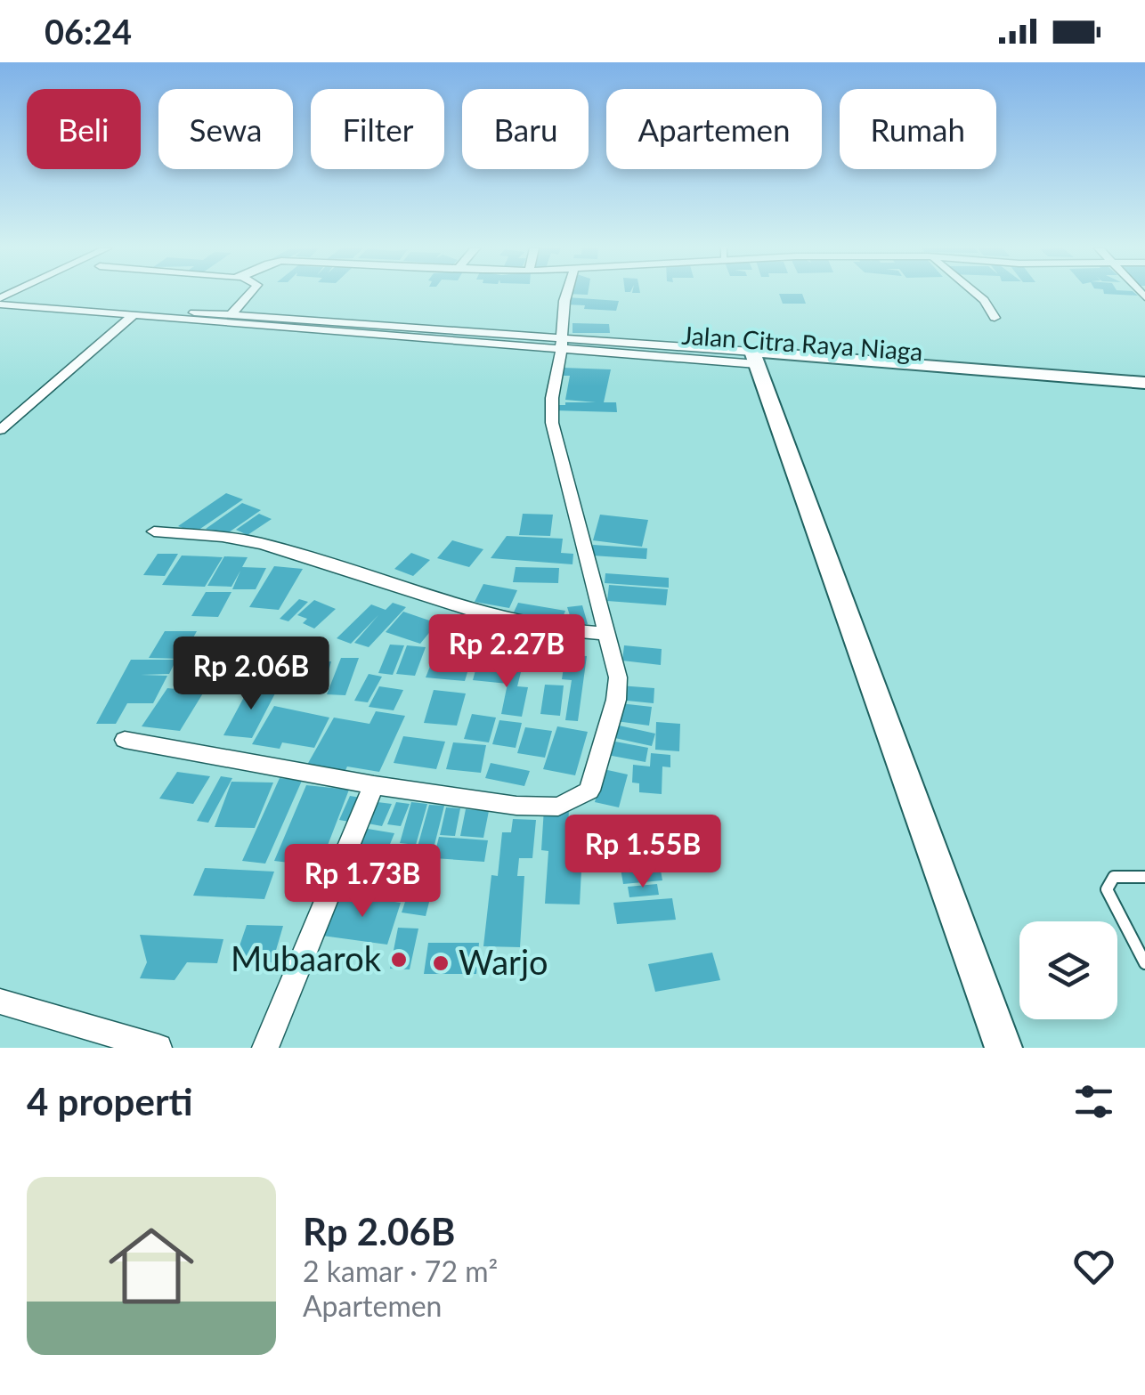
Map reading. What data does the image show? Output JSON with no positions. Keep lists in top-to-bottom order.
{
  "streets": {
    "street": ["Jalan Citra Raya Niaga"]
  },
  "places": ["Mubaarok", "Warjo"],
  "page": {
    "status": "06:24",
    "chip": [
      "Beli",
      "Sewa",
      "Filter",
      "Baru",
      "Apartemen",
      "Rumah"
    ],
    "price": [
      "Rp 2.27B",
      "Rp 2.06B",
      "Rp 1.55B",
      "Rp 1.73B"
    ],
    "heading": "4 properti",
    "list": [
      {
        "name": "Rp 2.06B",
        "note": "2 kamar · 72 m² · Apartemen"
      }
    ]
  }
}
